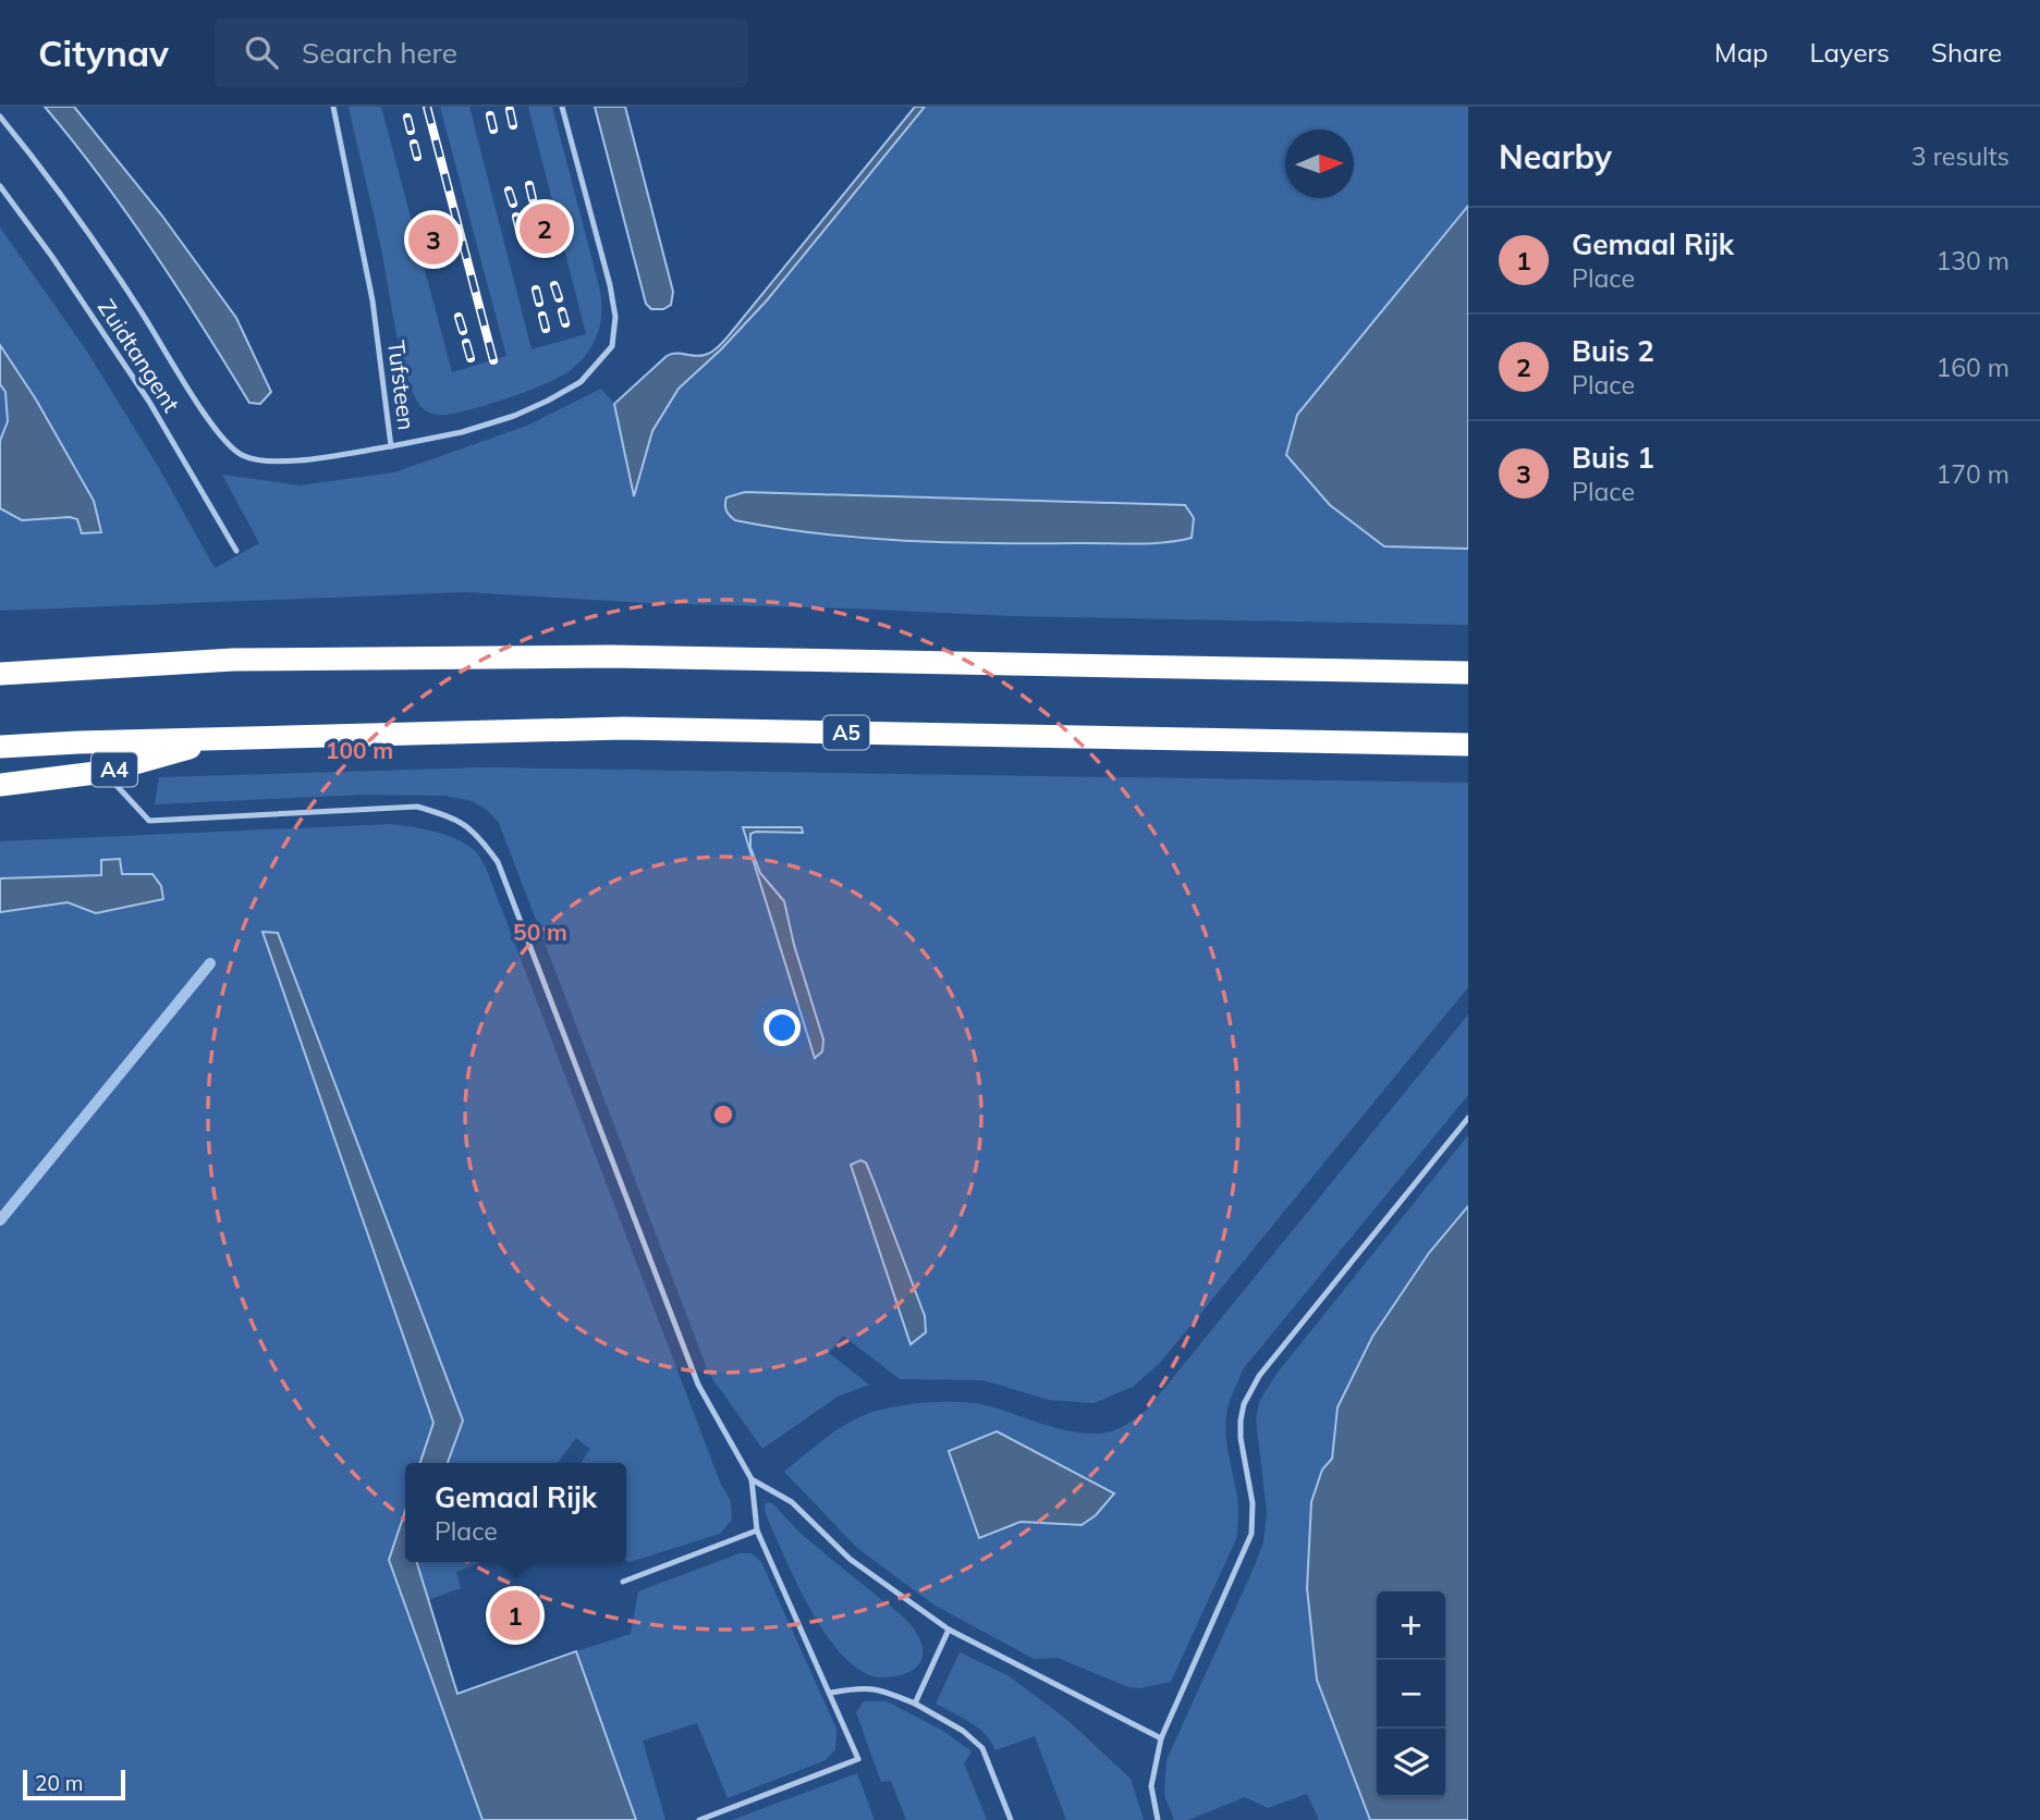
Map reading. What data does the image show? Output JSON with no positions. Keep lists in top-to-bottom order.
{
  "streets": {
    "highway": ["A5", "A4"],
    "lane": ["Zuidtangent", "Tufsteen"]
  },
  "crossings": [
    ["A5", "A4"]
  ],
  "scale_bar": "20 m",
  "north": "right",
  "page": {
    "header": "Citynav",
    "search": "Search here",
    "nav": ["Map", "Layers", "Share"],
    "heading": ["Nearby", "3 results"],
    "pins": ["2", "3", "1"],
    "list": [
      {
        "mark": "1",
        "name": "Gemaal Rijk",
        "note": "Place",
        "value": "130 m"
      },
      {
        "mark": "2",
        "name": "Buis 2",
        "note": "Place",
        "value": "160 m"
      },
      {
        "mark": "3",
        "name": "Buis 1",
        "note": "Place",
        "value": "170 m"
      }
    ],
    "popup": ["Gemaal Rijk", "Place"],
    "map_buttons": ["+", "−"],
    "scale": "20 m"
  },
  "rings": ["100 m", "50 m"]
}
